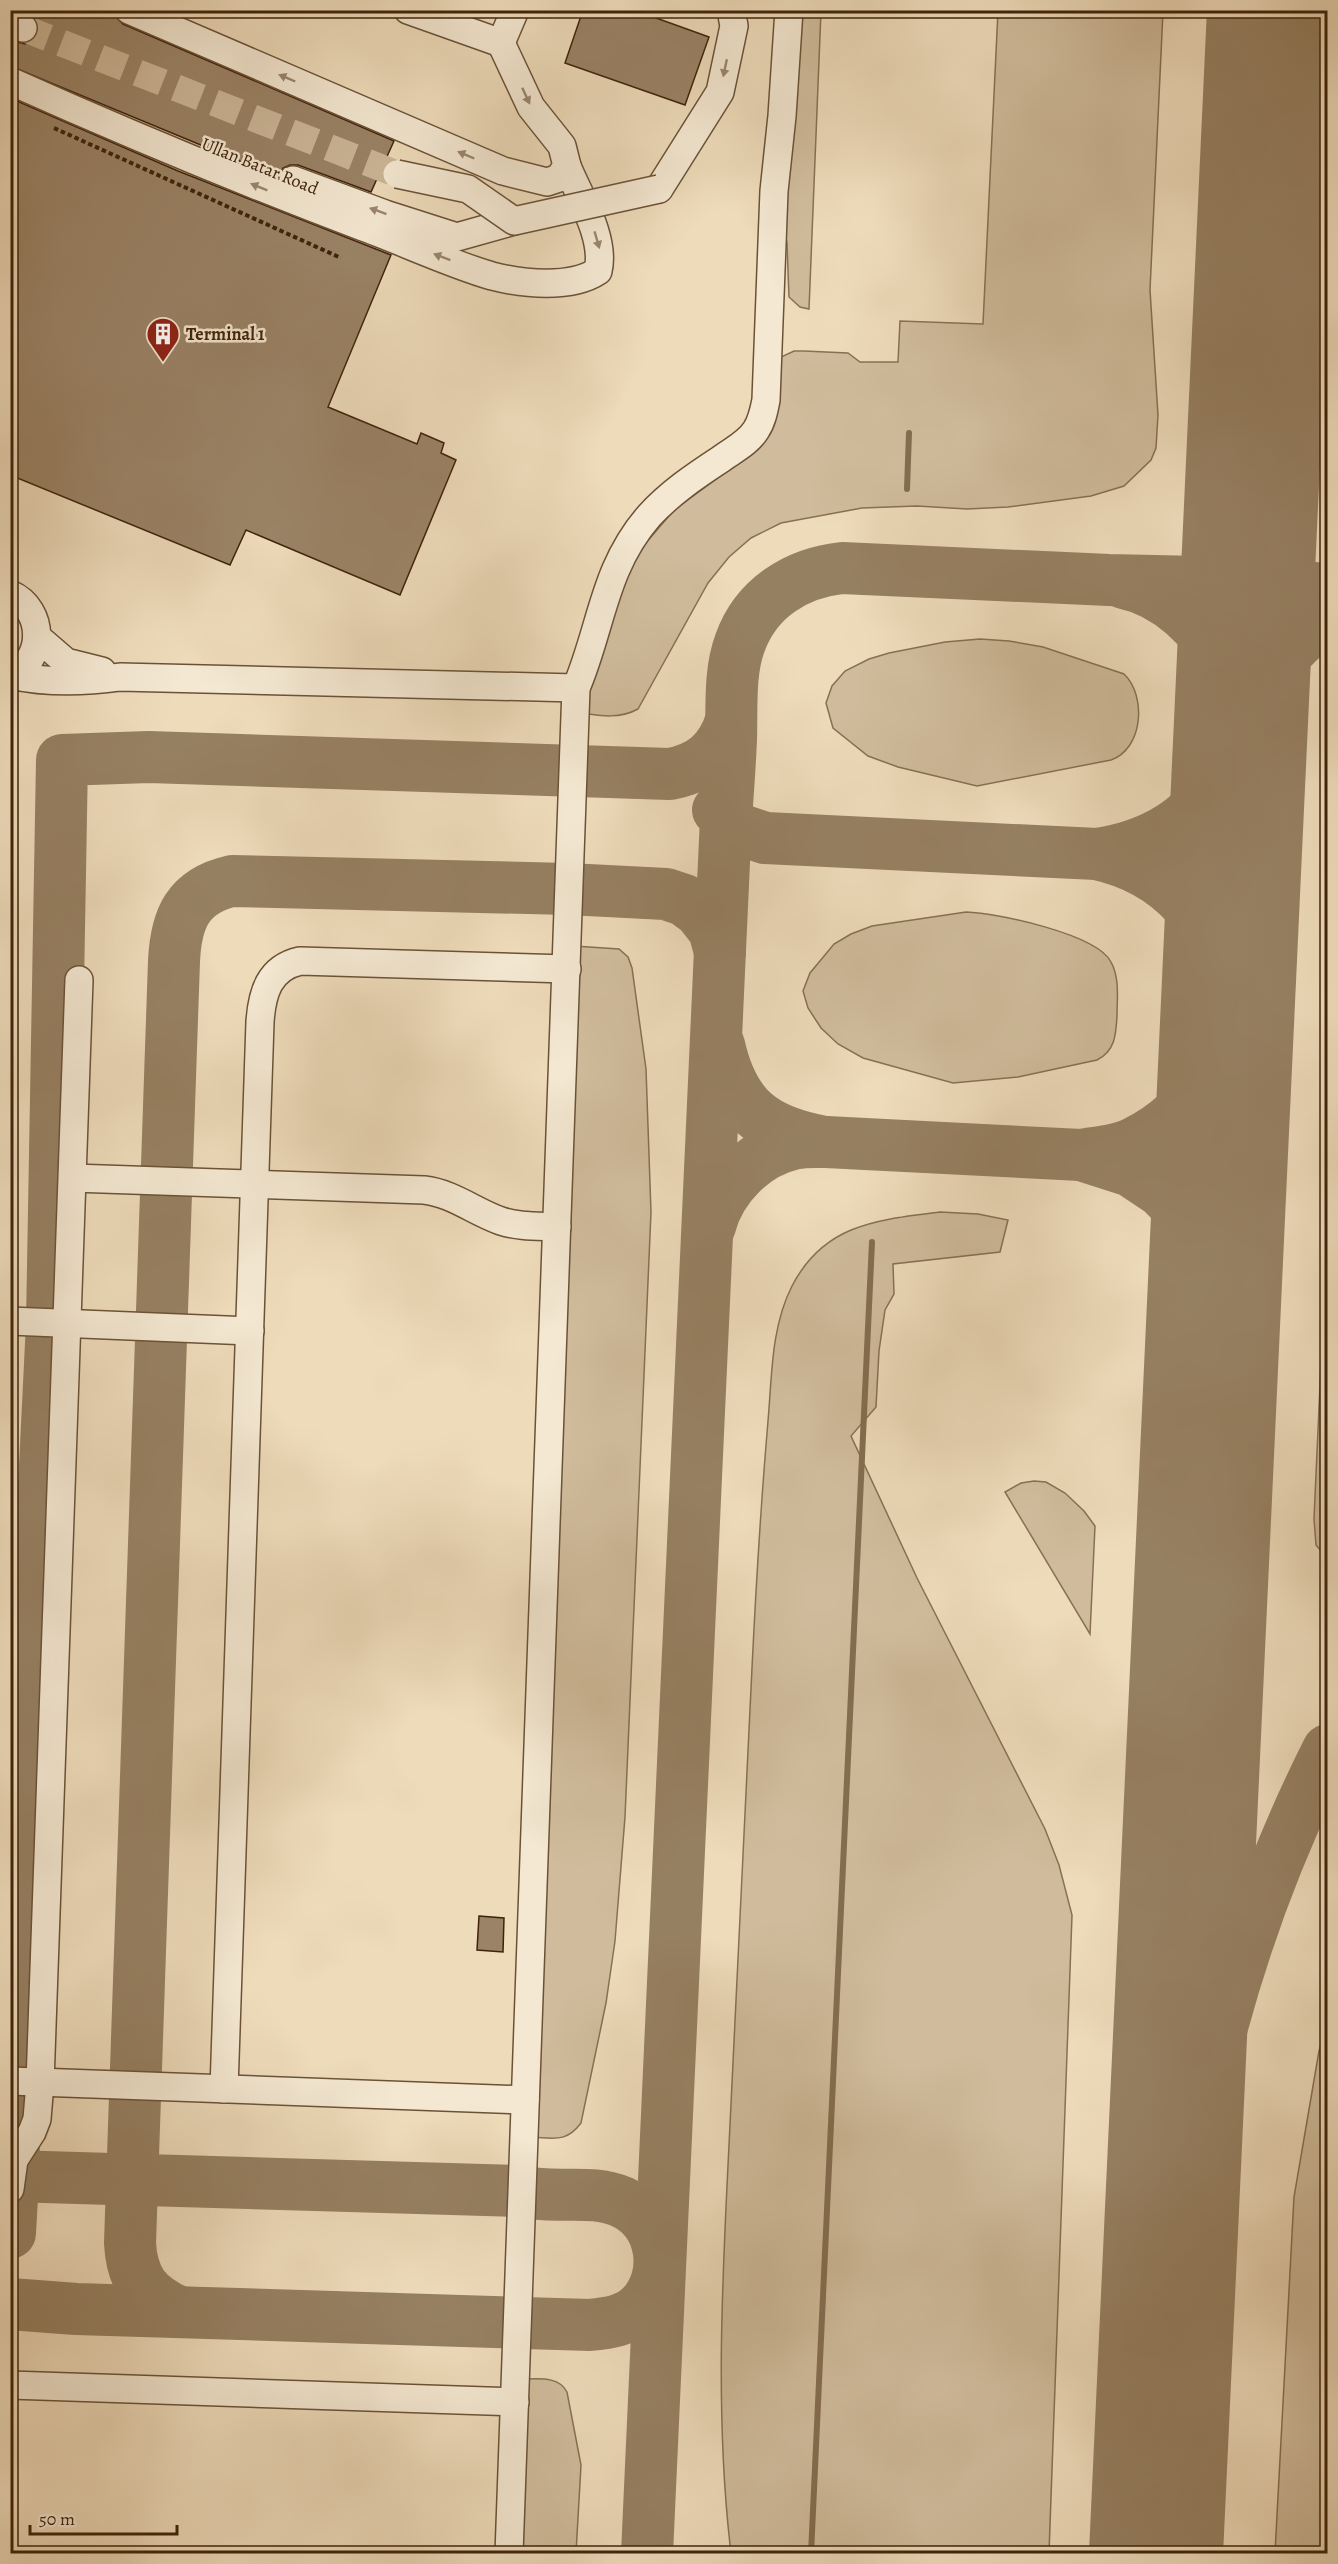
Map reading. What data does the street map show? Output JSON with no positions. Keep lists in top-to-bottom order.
{
  "streets": {
    "street": ["Ullan Batar Road"]
  },
  "one_way": ["Ullan Batar Road"],
  "places": {
    "building": ["Terminal 1"]
  },
  "scale_bar": "50 m"
}
